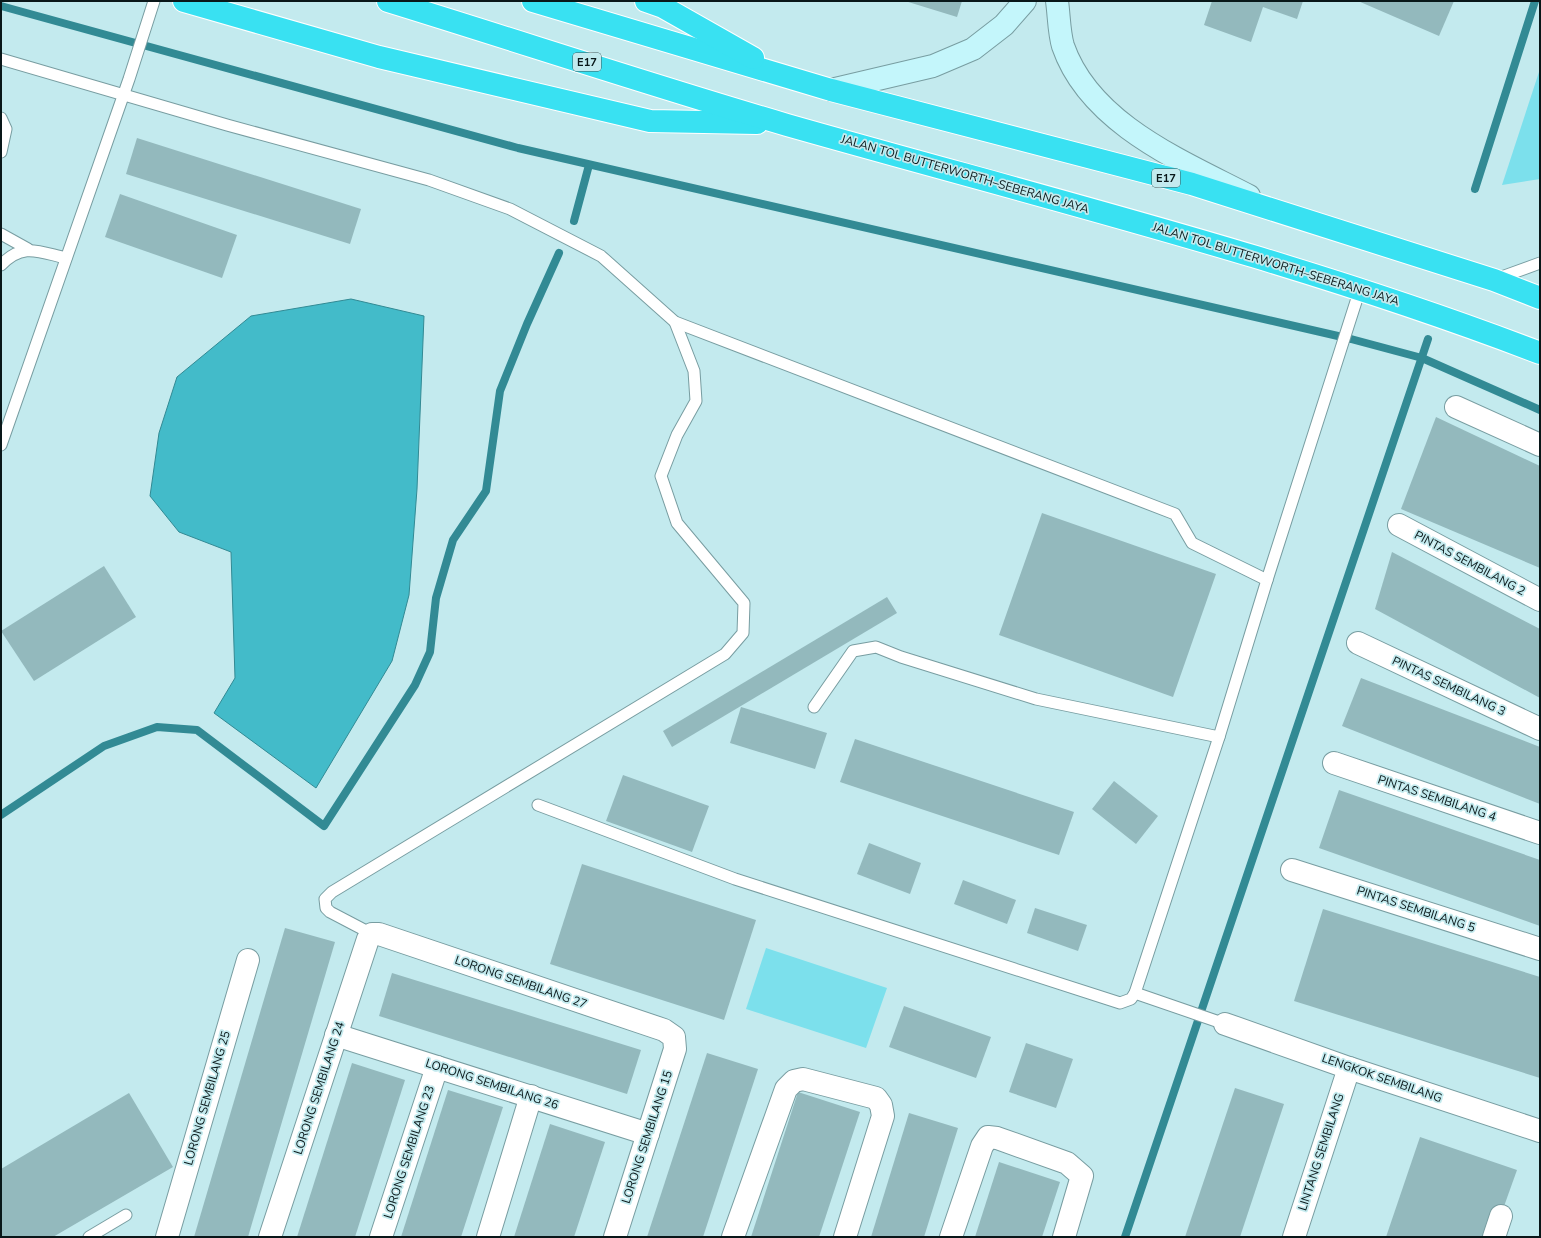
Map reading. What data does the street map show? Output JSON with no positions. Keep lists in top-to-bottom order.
{
  "streets": {
    "highway": ["E17", "JALAN TOL BUTTERWORTH–SEBERANG JAYA"],
    "street": [
      "PINTAS SEMBILANG 2",
      "PINTAS SEMBILANG 3",
      "PINTAS SEMBILANG 4",
      "PINTAS SEMBILANG 5",
      "LORONG SEMBILANG 27",
      "LENGKOK SEMBILANG",
      "LORONG SEMBILANG 26",
      "LORONG SEMBILANG 24",
      "LORONG SEMBILANG 25",
      "LORONG SEMBILANG 15",
      "LORONG SEMBILANG 23",
      "LINTANG SEMBILANG"
    ]
  },
  "crossings": [
    ["LORONG SEMBILANG 27", "LORONG SEMBILANG 24"],
    ["LORONG SEMBILANG 27", "LORONG SEMBILANG 15"],
    ["LENGKOK SEMBILANG", "LINTANG SEMBILANG"],
    ["LORONG SEMBILANG 26", "LORONG SEMBILANG 24"],
    ["LORONG SEMBILANG 26", "LORONG SEMBILANG 15"],
    ["LORONG SEMBILANG 26", "LORONG SEMBILANG 23"]
  ]
}
